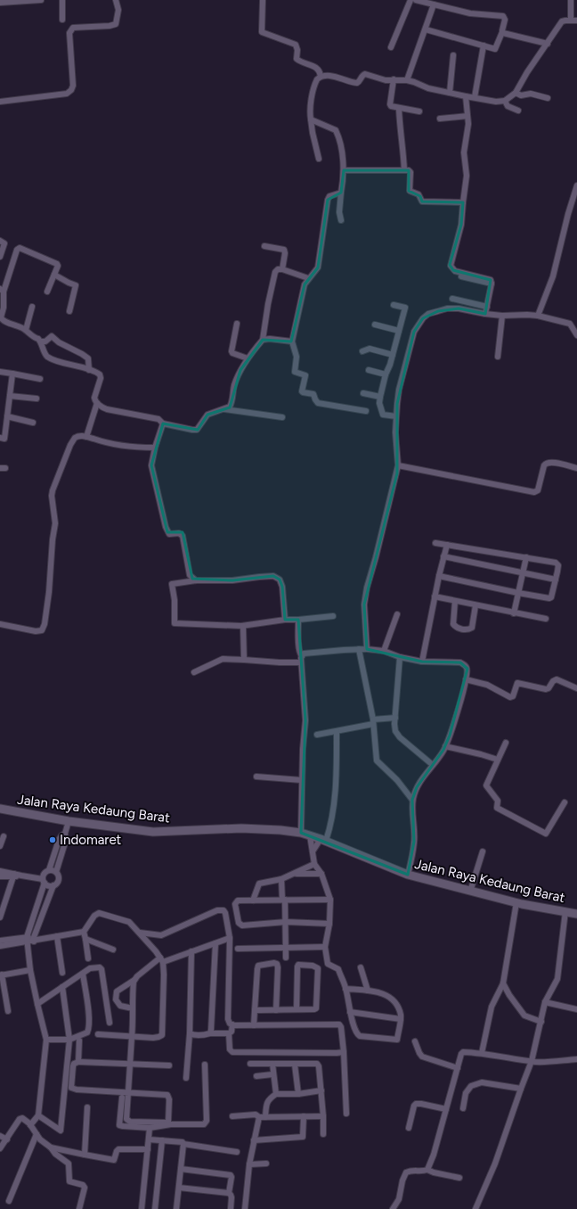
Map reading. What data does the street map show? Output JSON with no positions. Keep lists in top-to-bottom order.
{
  "streets": {
    "street": ["Jalan Raya Kedaung Barat"]
  },
  "places": ["Indomaret"]
}
